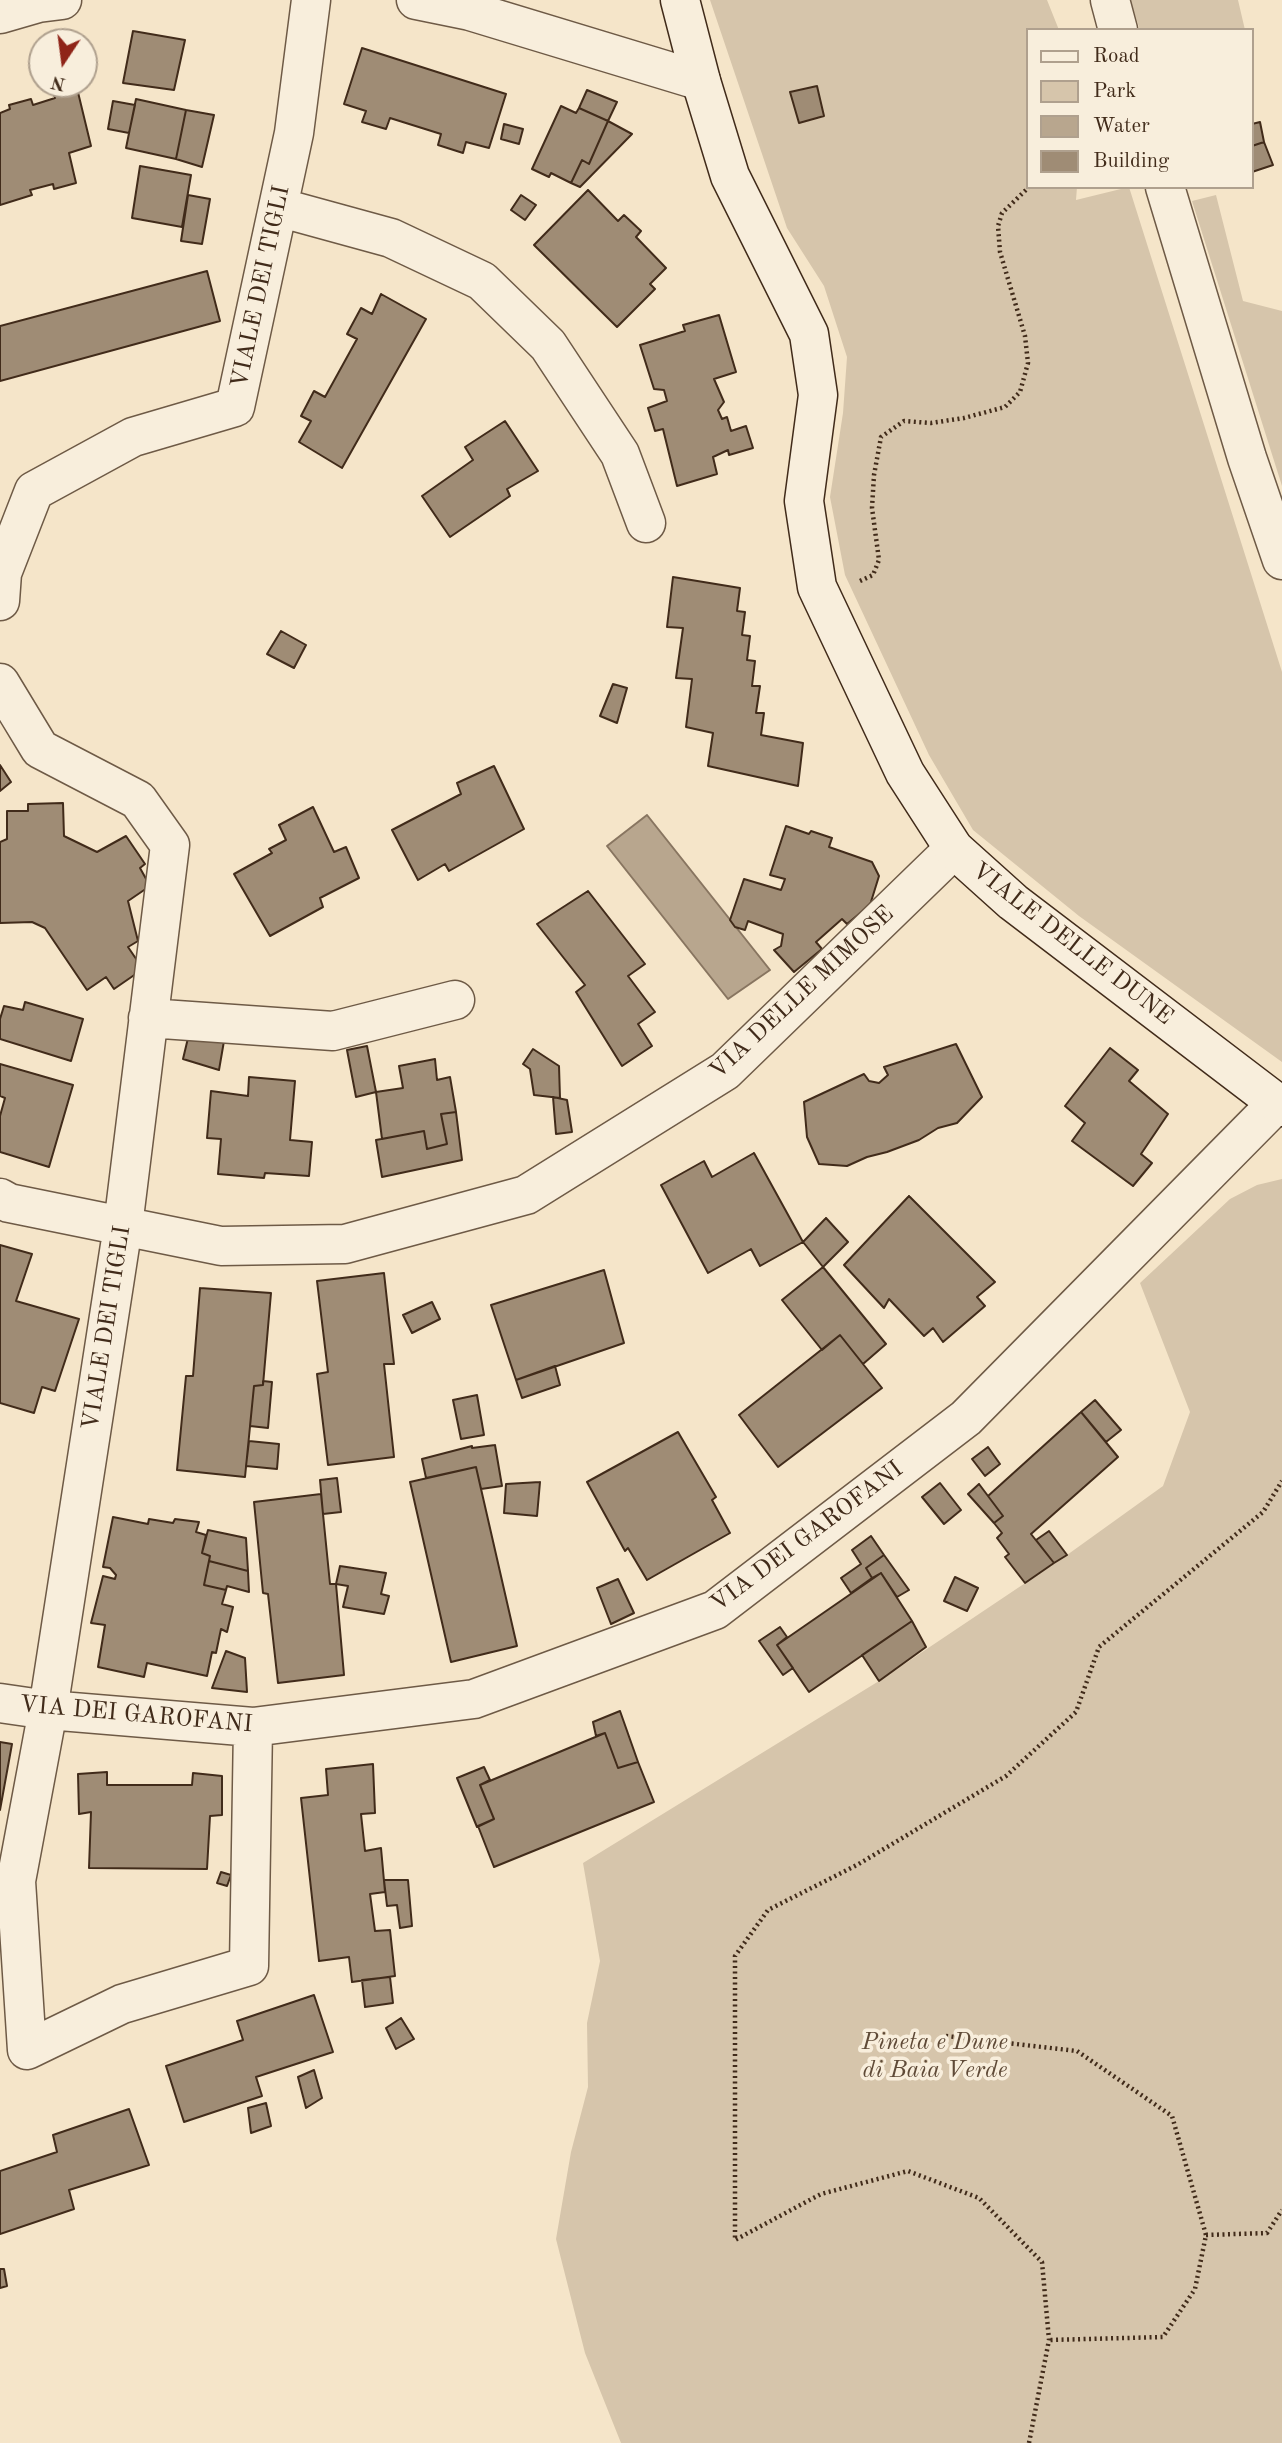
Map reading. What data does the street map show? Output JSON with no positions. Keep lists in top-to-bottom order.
{
  "streets": {
    "street": [
      "VIALE DEI TIGLI",
      "VIALE DELLE DUNE",
      "VIA DELLE MIMOSE",
      "VIA DEI GAROFANI"
    ]
  },
  "crossings": [
    ["VIALE DEI TIGLI", "VIA DELLE MIMOSE"],
    ["VIALE DEI TIGLI", "VIA DEI GAROFANI"],
    ["VIALE DELLE DUNE", "VIA DELLE MIMOSE"],
    ["VIALE DELLE DUNE", "VIA DEI GAROFANI"]
  ],
  "parks": ["Pineta e Dune di Baia Verde"],
  "legend": [
    "Road",
    "Park",
    "Water",
    "Building"
  ],
  "north": "bottom"
}
